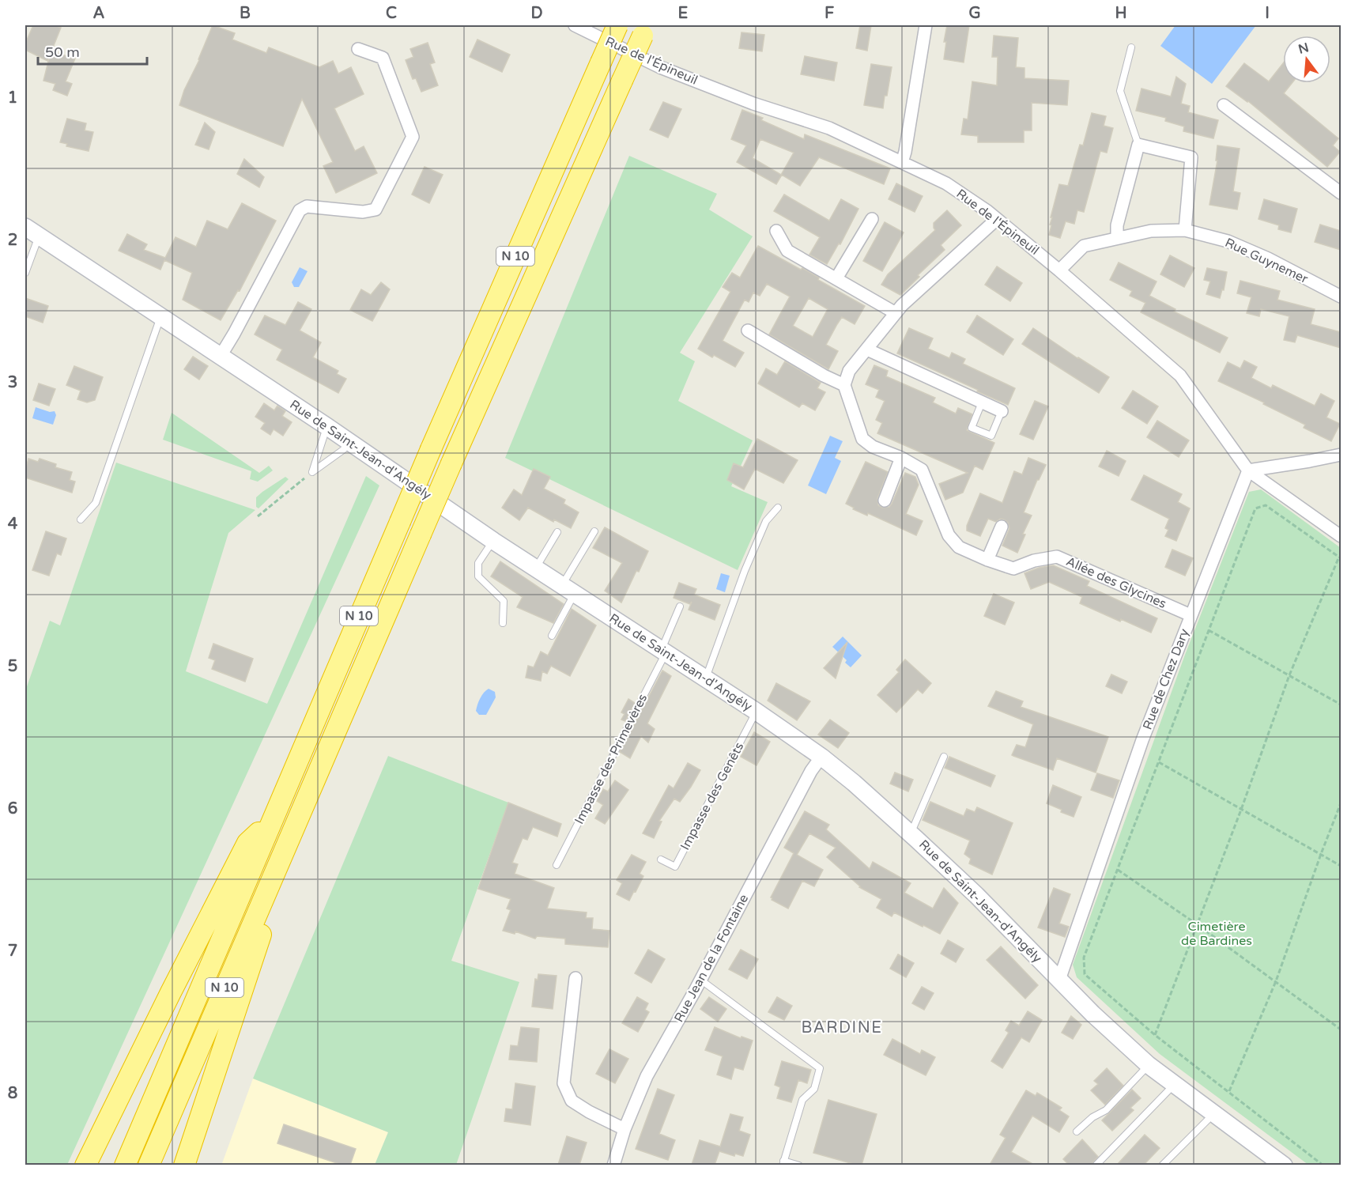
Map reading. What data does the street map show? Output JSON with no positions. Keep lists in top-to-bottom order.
{
  "streets": {
    "highway": ["N 10"],
    "main road": ["Rue de Saint-Jean-d'Angély"],
    "street": [
      "Rue de l'Épineuil",
      "Rue Guynemer",
      "Allée des Glycines",
      "Rue de Chez Dary",
      "Rue Jean de la Fontaine"
    ],
    "lane": ["Impasse des Primevères", "Impasse des Genêts"]
  },
  "crossings": [
    ["Rue de l'Épineuil", "Rue Guynemer"],
    ["Rue de l'Épineuil", "Rue de Chez Dary"],
    ["Rue de Saint-Jean-d'Angély", "Rue de Chez Dary"],
    ["Rue de Saint-Jean-d'Angély", "Impasse des Primevères"],
    ["Rue de Saint-Jean-d'Angély", "Impasse des Genêts"],
    ["Rue de Saint-Jean-d'Angély", "Rue Jean de la Fontaine"],
    ["Allée des Glycines", "Rue de Chez Dary"]
  ],
  "districts": ["BARDINE"],
  "parks": ["Cimetière de Bardines"],
  "scale_bar": "50 m",
  "north": "top",
  "grid": {
    "columns": [
      "A",
      "B",
      "C",
      "D",
      "E",
      "F",
      "G",
      "H",
      "I"
    ],
    "rows": [
      "1",
      "2",
      "3",
      "4",
      "5",
      "6",
      "7",
      "8"
    ]
  }
}
